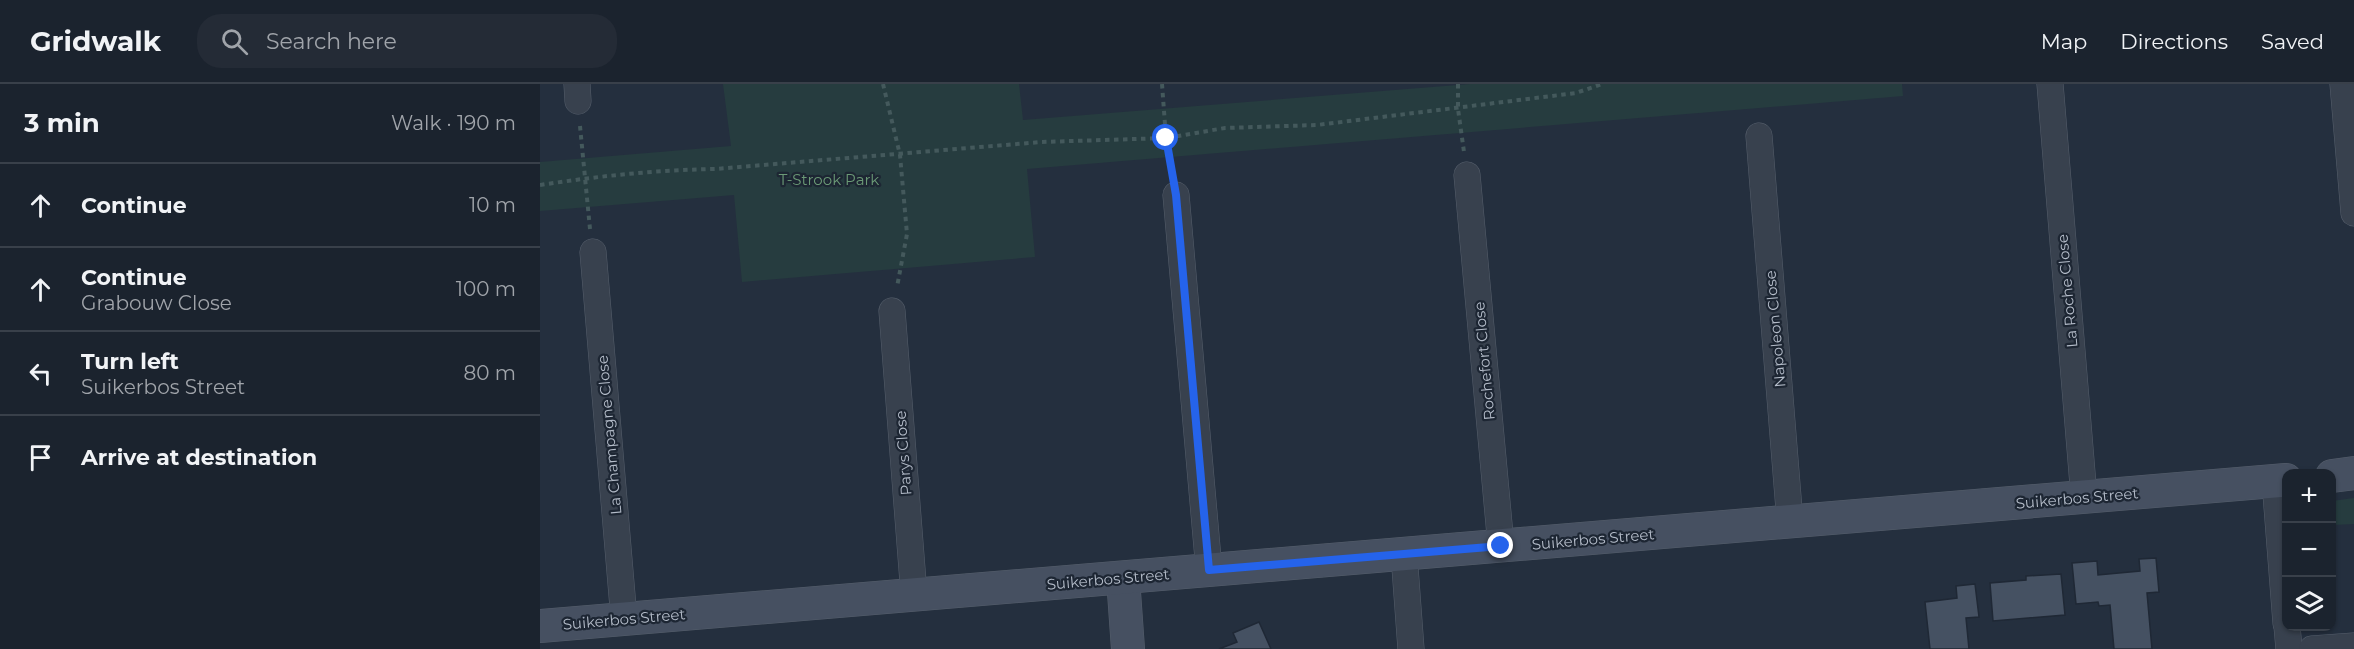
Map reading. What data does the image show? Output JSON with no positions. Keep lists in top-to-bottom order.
{
  "streets": {
    "street": [
      "La Roche Close",
      "Napoleon Close",
      "Rochefort Close",
      "La Champagne Close",
      "Parys Close",
      "Suikerbos Street"
    ]
  },
  "crossings": [
    ["La Roche Close", "Suikerbos Street"],
    ["Napoleon Close", "Suikerbos Street"],
    ["Rochefort Close", "Suikerbos Street"],
    ["La Champagne Close", "Suikerbos Street"],
    ["Parys Close", "Suikerbos Street"]
  ],
  "parks": ["T-Strook Park"],
  "page": {
    "header": "Gridwalk",
    "search": "Search here",
    "nav": ["Map", "Directions", "Saved"],
    "heading": ["3 min", "Walk · 190 m"],
    "list": [
      ["Continue", "10 m"],
      ["Continue", "Grabouw Close", "100 m"],
      ["Turn left", "Suikerbos Street", "80 m"],
      "Arrive at destination"
    ],
    "map_buttons": ["+", "−"]
  }
}
